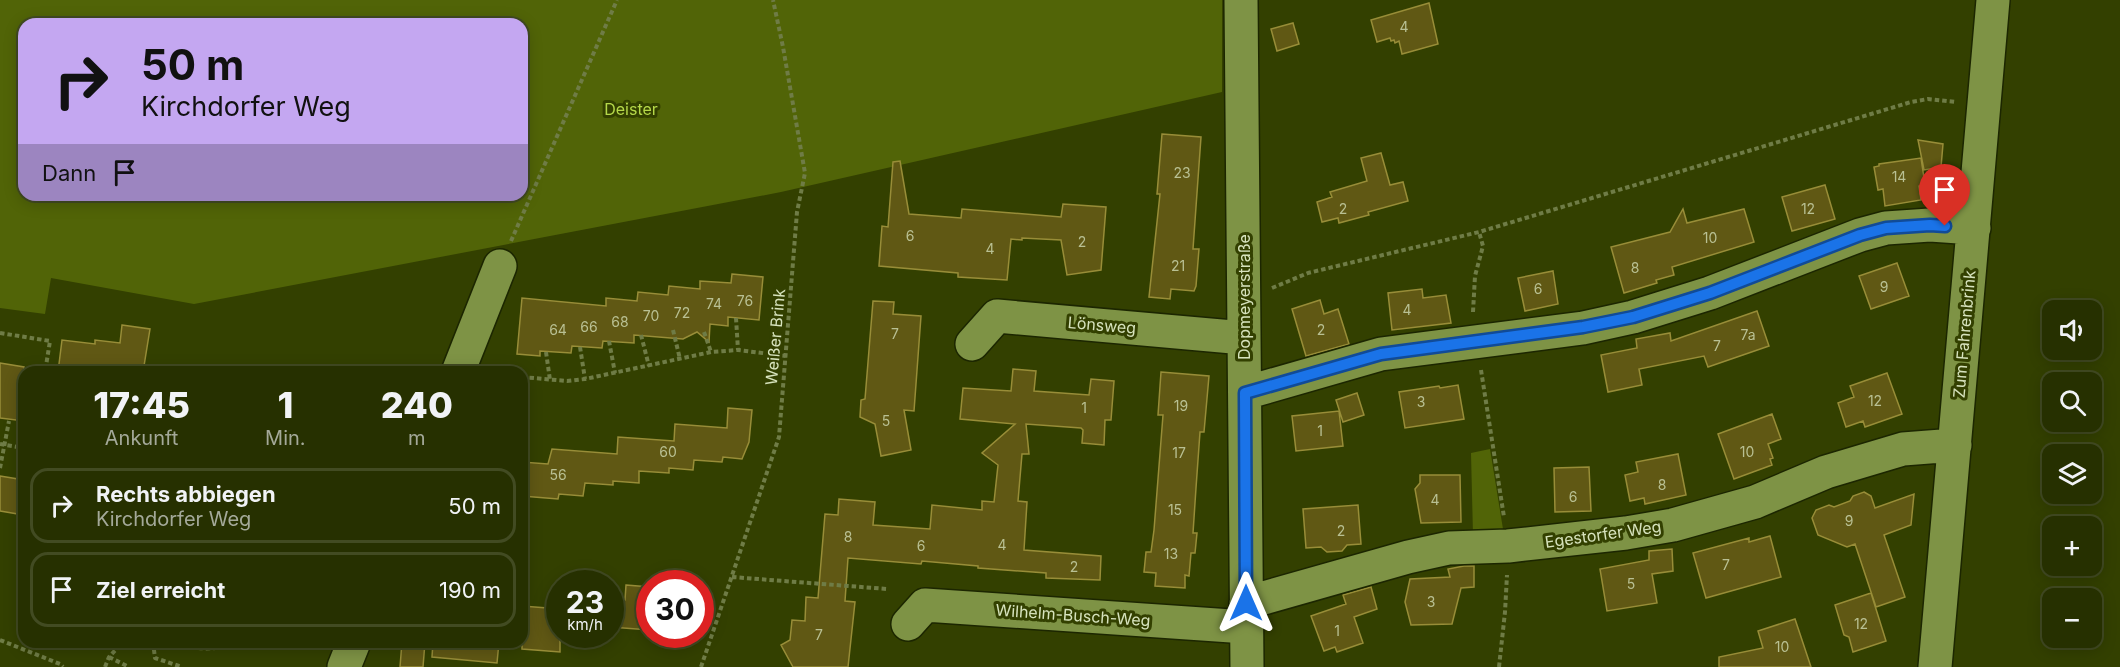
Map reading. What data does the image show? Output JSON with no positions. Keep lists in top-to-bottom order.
{
  "streets": {
    "street": [
      "Dopmeyerstraße",
      "Lönsweg",
      "Zum Fahrenbrink",
      "Egestorfer Weg",
      "Wilhelm-Busch-Weg"
    ],
    "path": ["Weißer Brink"]
  },
  "crossings": [
    ["Dopmeyerstraße", "Lönsweg"],
    ["Dopmeyerstraße", "Egestorfer Weg"],
    ["Dopmeyerstraße", "Wilhelm-Busch-Weg"],
    ["Zum Fahrenbrink", "Egestorfer Weg"],
    ["Egestorfer Weg", "Wilhelm-Busch-Weg"]
  ],
  "parks": ["Deister"],
  "house_numbers": [
    "4",
    "23",
    "14",
    "2",
    "12",
    "6",
    "10",
    "2",
    "4",
    "21",
    "8",
    "9",
    "6",
    "76",
    "74",
    "4",
    "72",
    "70",
    "68",
    "66",
    "64",
    "2",
    "7",
    "7a",
    "7",
    "12",
    "3",
    "19",
    "1",
    "5",
    "1",
    "60",
    "10",
    "17",
    "56",
    "8",
    "6",
    "4",
    "15",
    "9",
    "2",
    "8",
    "4",
    "6",
    "13",
    "7",
    "2",
    "5",
    "3",
    "12",
    "1",
    "7",
    "10"
  ],
  "page": {
    "turn": ["50 m", "Kirchdorfer Weg"],
    "then": "Dann",
    "map_buttons": ["+", "−"],
    "eta": [
      "17:45",
      "Ankunft",
      "1",
      "Min.",
      "240",
      "m"
    ],
    "list": [
      {
        "name": "Rechts abbiegen",
        "note": "Kirchdorfer Weg",
        "value": "50 m"
      },
      {
        "name": "Ziel erreicht",
        "value": "190 m"
      }
    ],
    "speed": "23 km/h",
    "limit": "30"
  }
}
